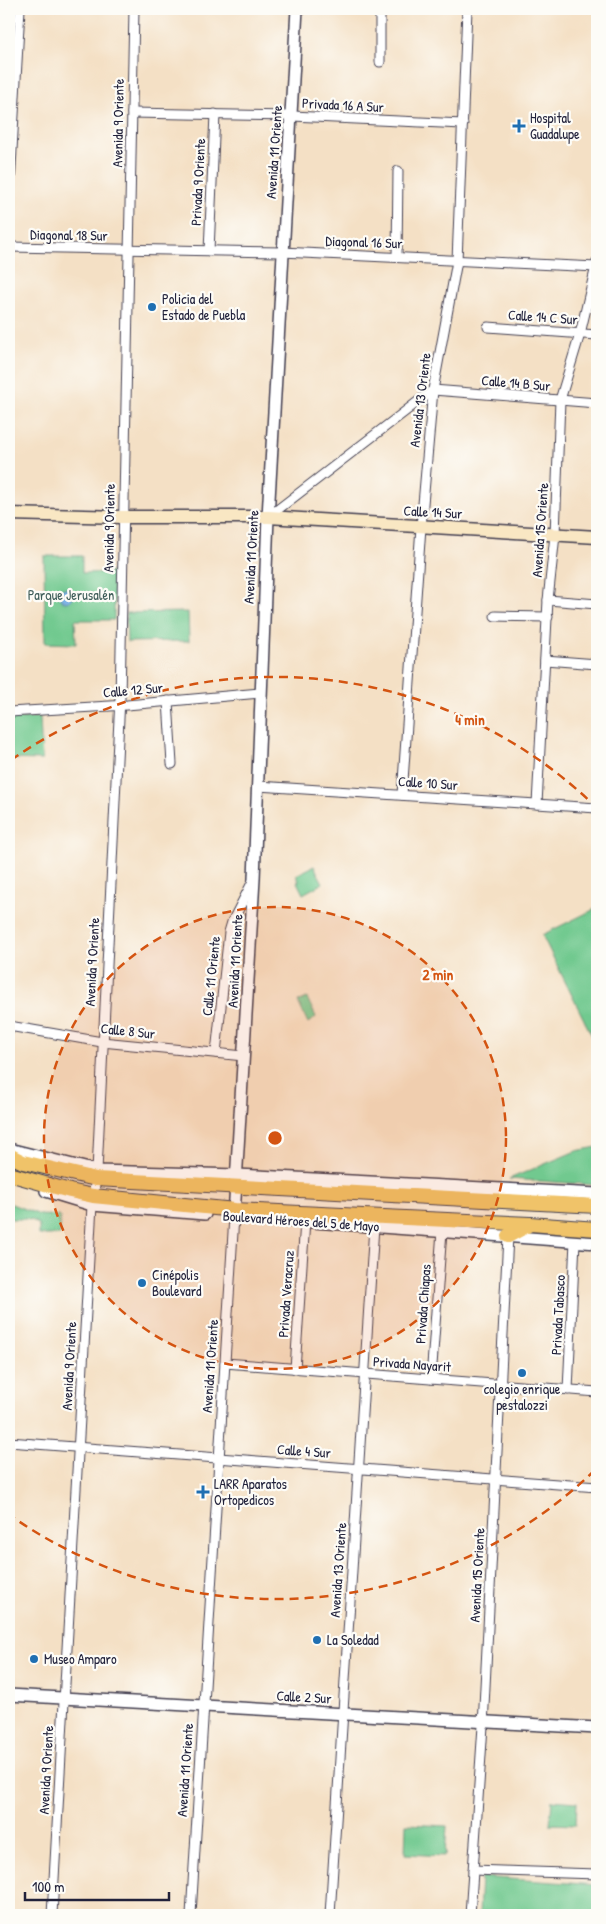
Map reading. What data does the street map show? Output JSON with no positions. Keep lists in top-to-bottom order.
{
  "streets": {
    "main road": ["Calle 14 Sur", "Boulevard Héroes del 5 de Mayo"],
    "street": [
      "Privada 16 A Sur",
      "Avenida 9 Oriente",
      "Avenida 11 Oriente",
      "Privada 9 Oriente",
      "Diagonal 18 Sur",
      "Diagonal 16 Sur",
      "Calle 14 C Sur",
      "Calle 14 B Sur",
      "Avenida 13 Oriente",
      "Avenida 15 Oriente",
      "Calle 12 Sur",
      "Calle 10 Sur",
      "Calle 11 Oriente",
      "Calle 8 Sur",
      "Privada Veracruz",
      "Privada Chiapas",
      "Privada Tabasco",
      "Privada Nayarit",
      "Calle 4 Sur",
      "Calle 2 Sur"
    ]
  },
  "crossings": [
    ["Privada 16 A Sur", "Avenida 9 Oriente"],
    ["Privada 16 A Sur", "Avenida 11 Oriente"],
    ["Privada 16 A Sur", "Privada 9 Oriente"],
    ["Privada 16 A Sur", "Avenida 13 Oriente"],
    ["Avenida 9 Oriente", "Diagonal 18 Sur"],
    ["Avenida 9 Oriente", "Diagonal 16 Sur"],
    ["Avenida 9 Oriente", "Calle 14 Sur"],
    ["Avenida 9 Oriente", "Calle 12 Sur"],
    ["Avenida 9 Oriente", "Calle 8 Sur"],
    ["Avenida 9 Oriente", "Boulevard Héroes del 5 de Mayo"],
    ["Avenida 9 Oriente", "Calle 4 Sur"],
    ["Avenida 9 Oriente", "Calle 2 Sur"],
    ["Avenida 11 Oriente", "Diagonal 16 Sur"],
    ["Avenida 11 Oriente", "Calle 14 Sur"],
    ["Avenida 11 Oriente", "Calle 12 Sur"],
    ["Avenida 11 Oriente", "Calle 10 Sur"],
    ["Avenida 11 Oriente", "Calle 11 Oriente"],
    ["Avenida 11 Oriente", "Calle 8 Sur"],
    ["Avenida 11 Oriente", "Boulevard Héroes del 5 de Mayo"],
    ["Avenida 11 Oriente", "Privada Nayarit"],
    ["Avenida 11 Oriente", "Calle 4 Sur"],
    ["Avenida 11 Oriente", "Calle 2 Sur"],
    ["Privada 9 Oriente", "Diagonal 16 Sur"],
    ["Diagonal 18 Sur", "Diagonal 16 Sur"],
    ["Diagonal 16 Sur", "Avenida 13 Oriente"],
    ["Diagonal 16 Sur", "Avenida 15 Oriente"],
    ["Calle 14 C Sur", "Avenida 15 Oriente"],
    ["Calle 14 B Sur", "Avenida 13 Oriente"],
    ["Calle 14 B Sur", "Avenida 15 Oriente"],
    ["Avenida 13 Oriente", "Calle 14 Sur"],
    ["Avenida 13 Oriente", "Calle 10 Sur"],
    ["Avenida 13 Oriente", "Boulevard Héroes del 5 de Mayo"],
    ["Avenida 13 Oriente", "Privada Nayarit"],
    ["Avenida 13 Oriente", "Calle 4 Sur"],
    ["Avenida 13 Oriente", "Calle 2 Sur"],
    ["Calle 14 Sur", "Avenida 15 Oriente"],
    ["Avenida 15 Oriente", "Calle 10 Sur"],
    ["Avenida 15 Oriente", "Boulevard Héroes del 5 de Mayo"],
    ["Avenida 15 Oriente", "Privada Nayarit"],
    ["Avenida 15 Oriente", "Calle 4 Sur"],
    ["Avenida 15 Oriente", "Calle 2 Sur"],
    ["Calle 11 Oriente", "Calle 8 Sur"],
    ["Boulevard Héroes del 5 de Mayo", "Privada Veracruz"],
    ["Boulevard Héroes del 5 de Mayo", "Privada Chiapas"],
    ["Boulevard Héroes del 5 de Mayo", "Privada Tabasco"],
    ["Privada Veracruz", "Privada Nayarit"],
    ["Privada Chiapas", "Privada Nayarit"],
    ["Privada Tabasco", "Privada Nayarit"]
  ],
  "parks": ["Parque Jerusalén"],
  "places": {
    "health": ["Hospital Guadalupe", "LARR Aparatos Ortopedicos"],
    "other": [
      "Policia del Estado de Puebla",
      "Cinépolis Boulevard",
      "colegio enrique pestalozzi",
      "La Soledad",
      "Museo Amparo"
    ]
  },
  "scale_bar": "100 m",
  "rings": ["4 min", "2 min"]
}
